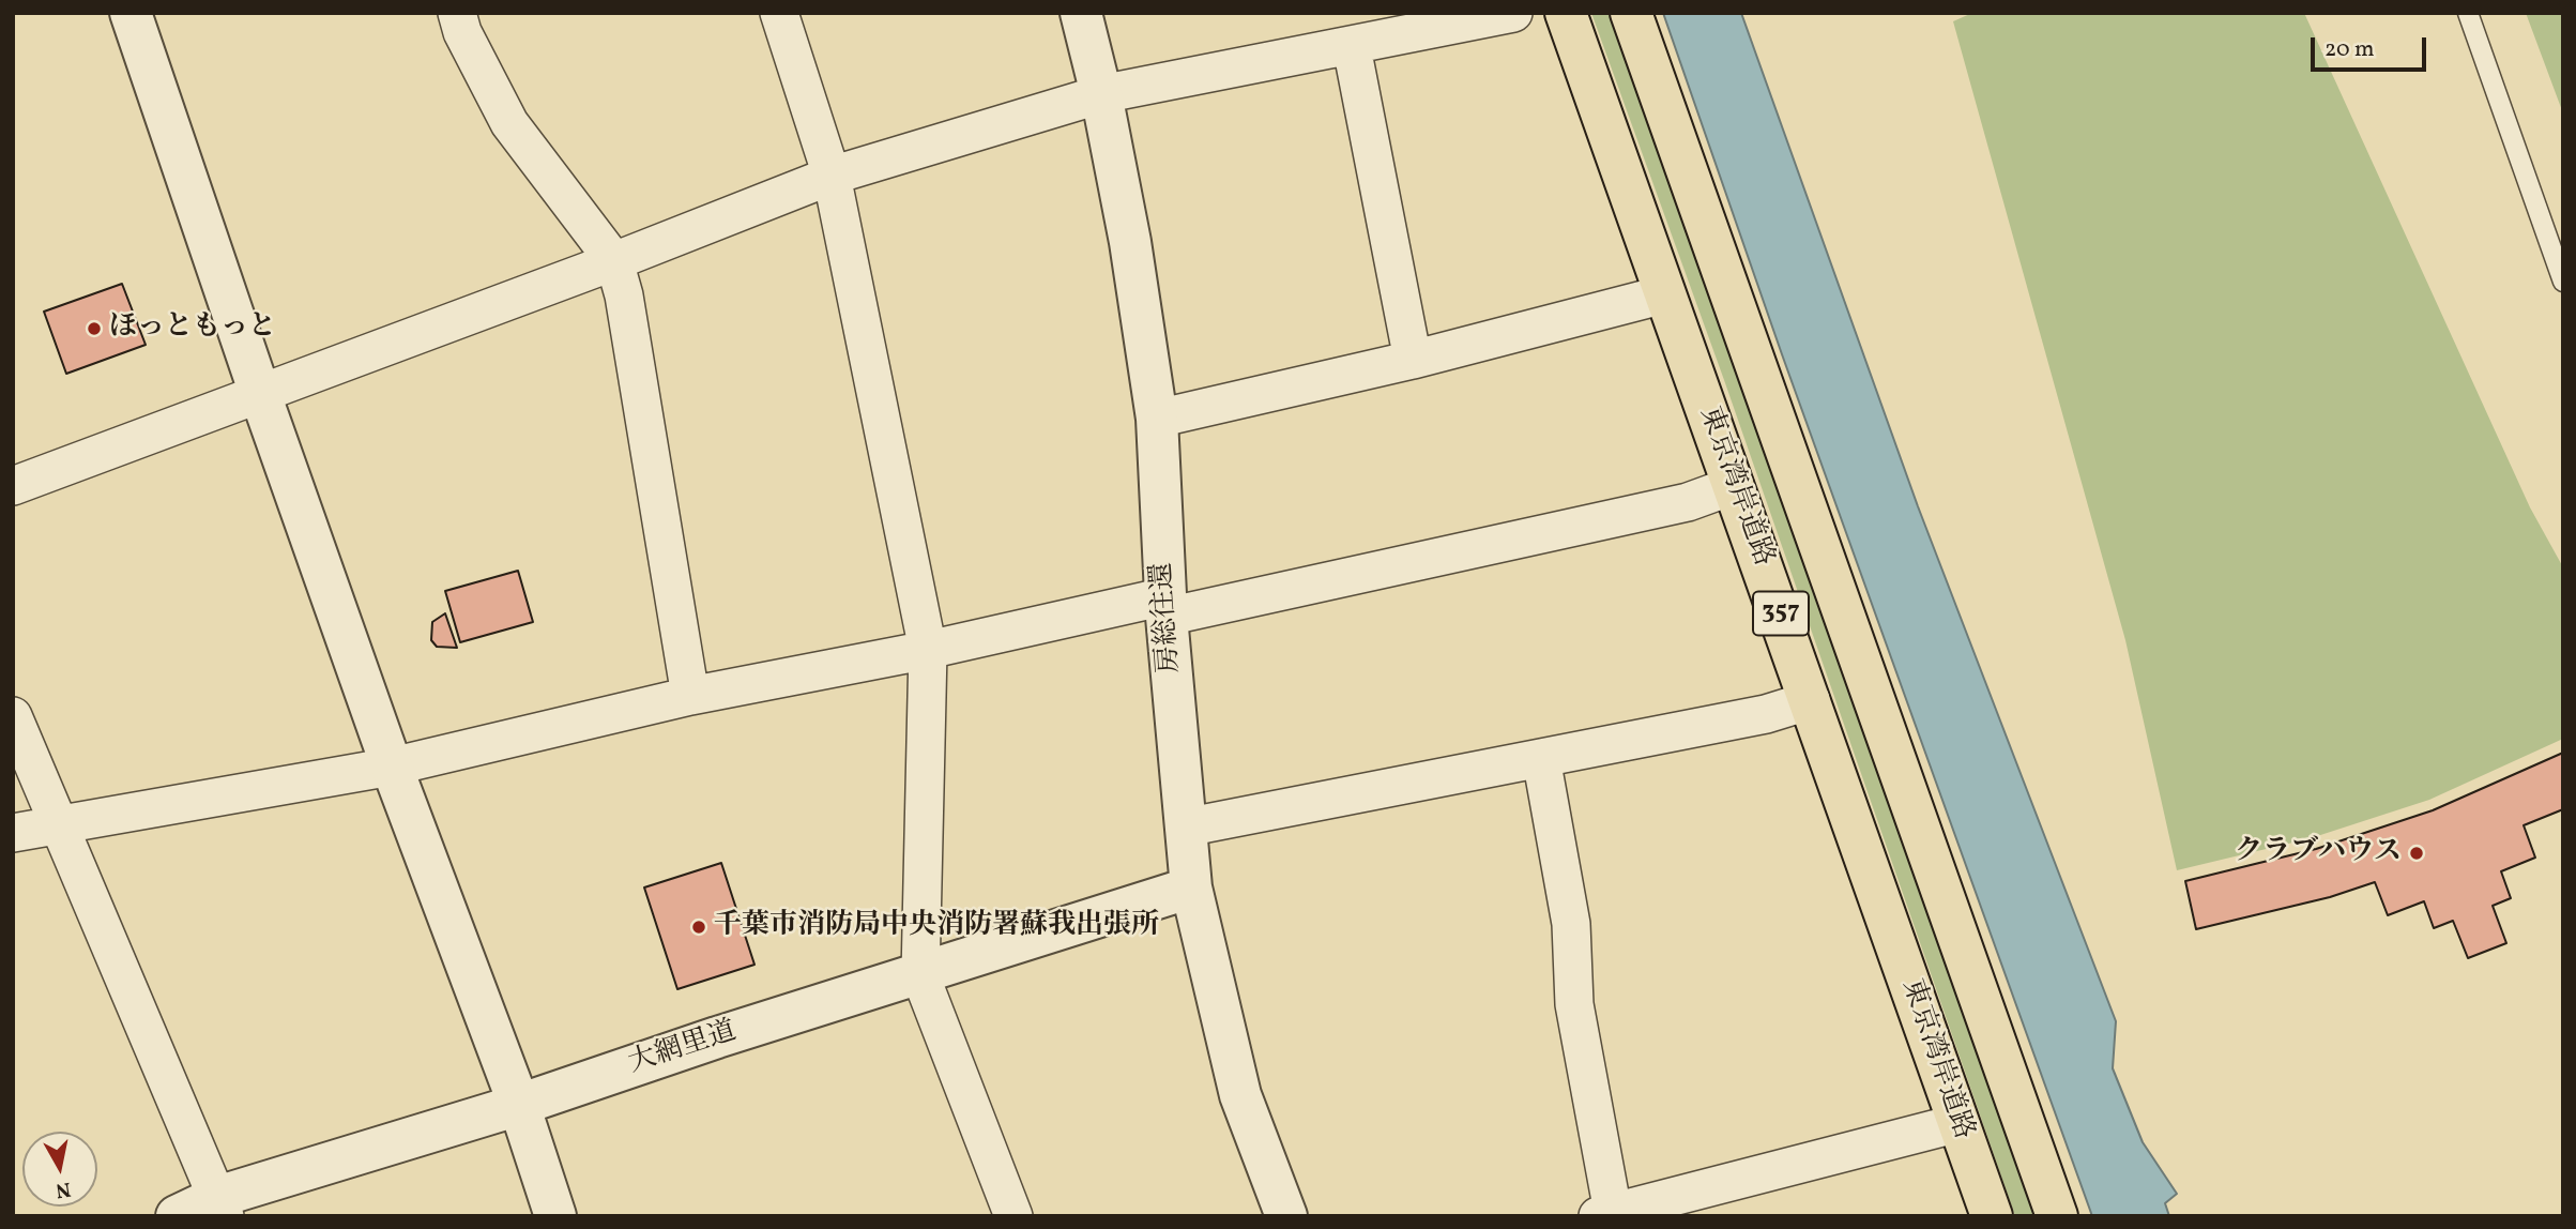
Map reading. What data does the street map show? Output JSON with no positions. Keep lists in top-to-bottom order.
{
  "streets": {
    "highway": ["東京湾岸道路", "357"],
    "street": ["房総往還", "大網里道"]
  },
  "crossings": [
    ["房総往還", "大網里道"]
  ],
  "places": ["ほっともっと", "クラブハウス", "千葉市消防局中央消防署蘇我出張所"],
  "scale_bar": "20 m",
  "north": "bottom"
}
